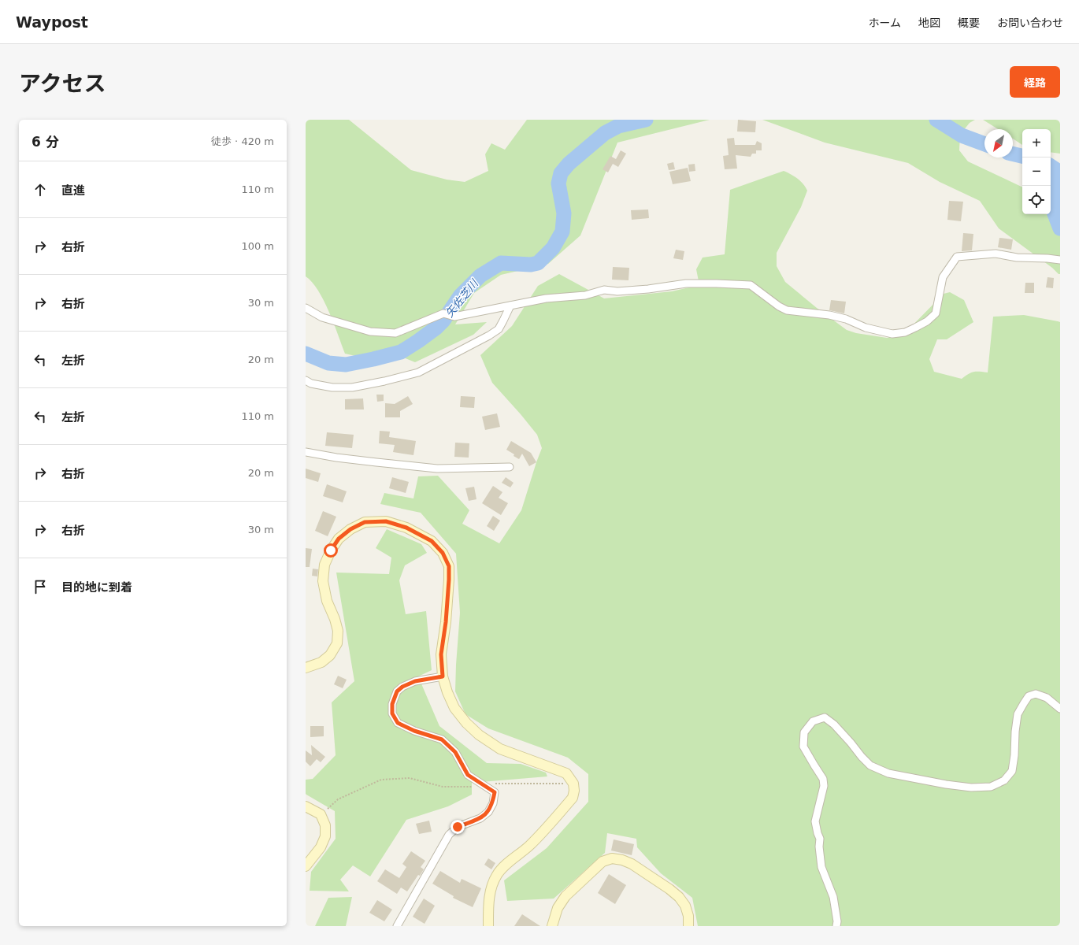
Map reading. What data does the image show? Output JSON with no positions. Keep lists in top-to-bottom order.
{
  "water": ["矢佐芝川"],
  "north": "bottom left",
  "page": {
    "header": "Waypost",
    "nav": [
      "ホーム",
      "地図",
      "概要",
      "お問い合わせ"
    ],
    "title": "アクセス",
    "buttons": "経路",
    "heading": ["6 分", "徒歩 · 420 m"],
    "map_buttons": ["+", "−"],
    "list": [
      ["直進", "110 m"],
      ["右折", "100 m"],
      ["右折", "30 m"],
      ["左折", "20 m"],
      ["左折", "110 m"],
      ["右折", "20 m"],
      ["右折", "30 m"],
      "目的地に到着"
    ]
  }
}
